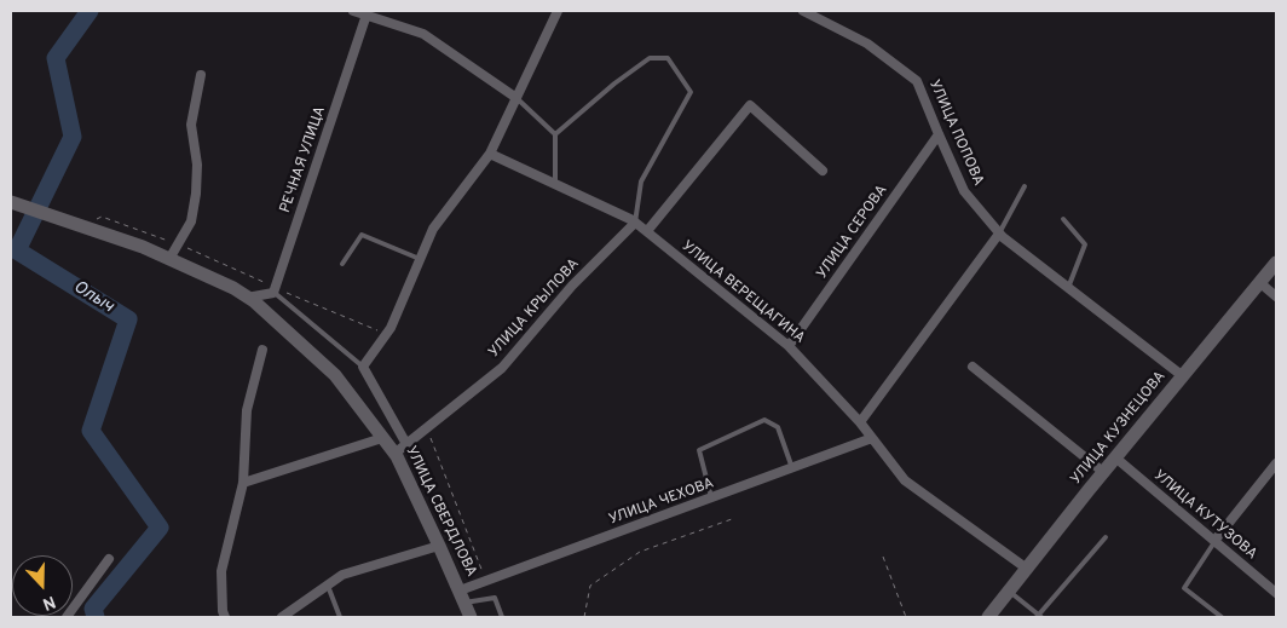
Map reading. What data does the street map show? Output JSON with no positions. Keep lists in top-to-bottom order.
{
  "streets": {
    "main road": ["УЛИЦА КУЗНЕЦОВА", "УЛИЦА СВЕРДЛОВА"],
    "street": [
      "УЛИЦА ПОПОВА",
      "РЕЧНАЯ УЛИЦА",
      "УЛИЦА СЕРОВА",
      "УЛИЦА ВЕРЕЩАГИНА",
      "УЛИЦА КРЫЛОВА",
      "УЛИЦА ЧЕХОВА",
      "УЛИЦА КУТУЗОВА"
    ]
  },
  "crossings": [
    ["УЛИЦА ПОПОВА", "УЛИЦА СЕРОВА"],
    ["УЛИЦА ПОПОВА", "УЛИЦА КУЗНЕЦОВА"],
    ["УЛИЦА СЕРОВА", "УЛИЦА ВЕРЕЩАГИНА"],
    ["УЛИЦА ВЕРЕЩАГИНА", "УЛИЦА КРЫЛОВА"],
    ["УЛИЦА ВЕРЕЩАГИНА", "УЛИЦА КУЗНЕЦОВА"],
    ["УЛИЦА ВЕРЕЩАГИНА", "УЛИЦА ЧЕХОВА"],
    ["УЛИЦА КРЫЛОВА", "УЛИЦА СВЕРДЛОВА"],
    ["УЛИЦА КУЗНЕЦОВА", "УЛИЦА КУТУЗОВА"],
    ["УЛИЦА ЧЕХОВА", "УЛИЦА СВЕРДЛОВА"]
  ],
  "water": ["Олыч"],
  "north": "bottom"
}
